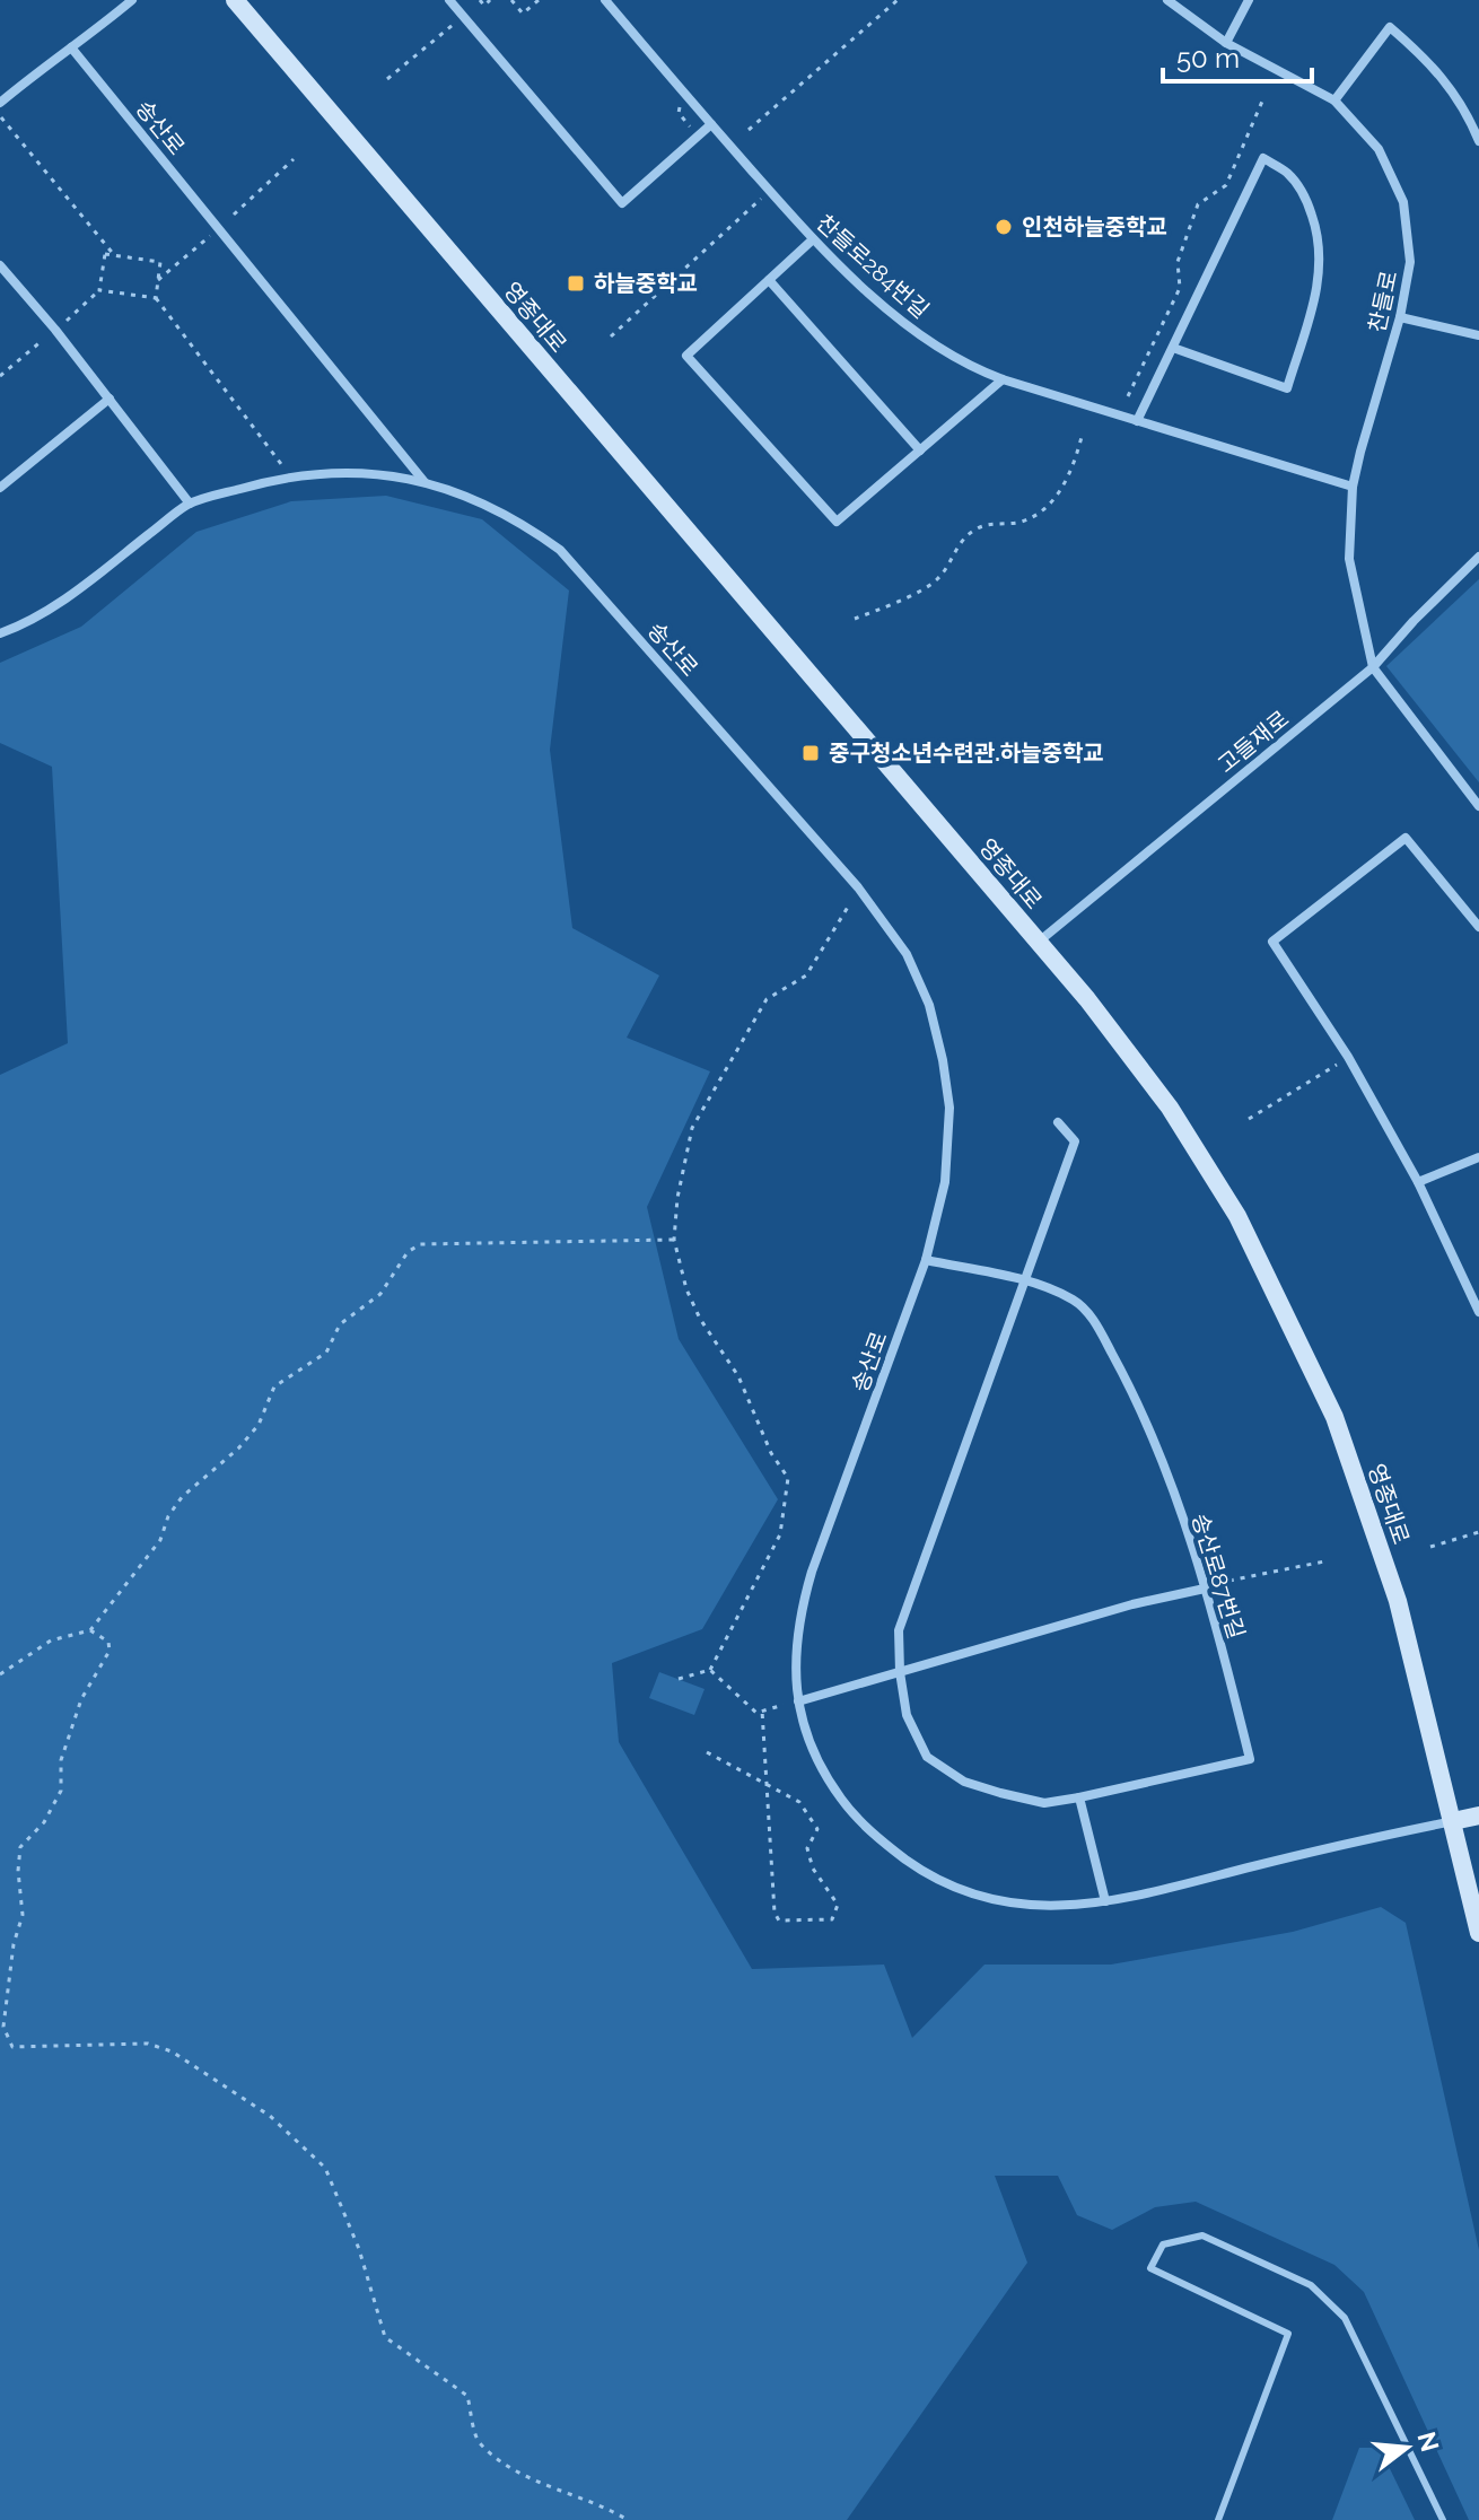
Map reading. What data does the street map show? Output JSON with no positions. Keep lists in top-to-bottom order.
{
  "streets": {
    "street": [
      "송산로",
      "찬들로284번길",
      "찬들로",
      "영종대로",
      "고들재로",
      "송산로87번길"
    ]
  },
  "crossings": [
    ["송산로", "영종대로"],
    ["송산로", "송산로87번길"],
    ["찬들로284번길", "찬들로"],
    ["찬들로", "고들재로"],
    ["영종대로", "고들재로"]
  ],
  "places": {
    "other": ["인천하늘중학교"],
    "transit": ["하늘중학교", "중구청소년수련관.하늘중학교"]
  },
  "scale_bar": "50 m",
  "north": "right"
}
